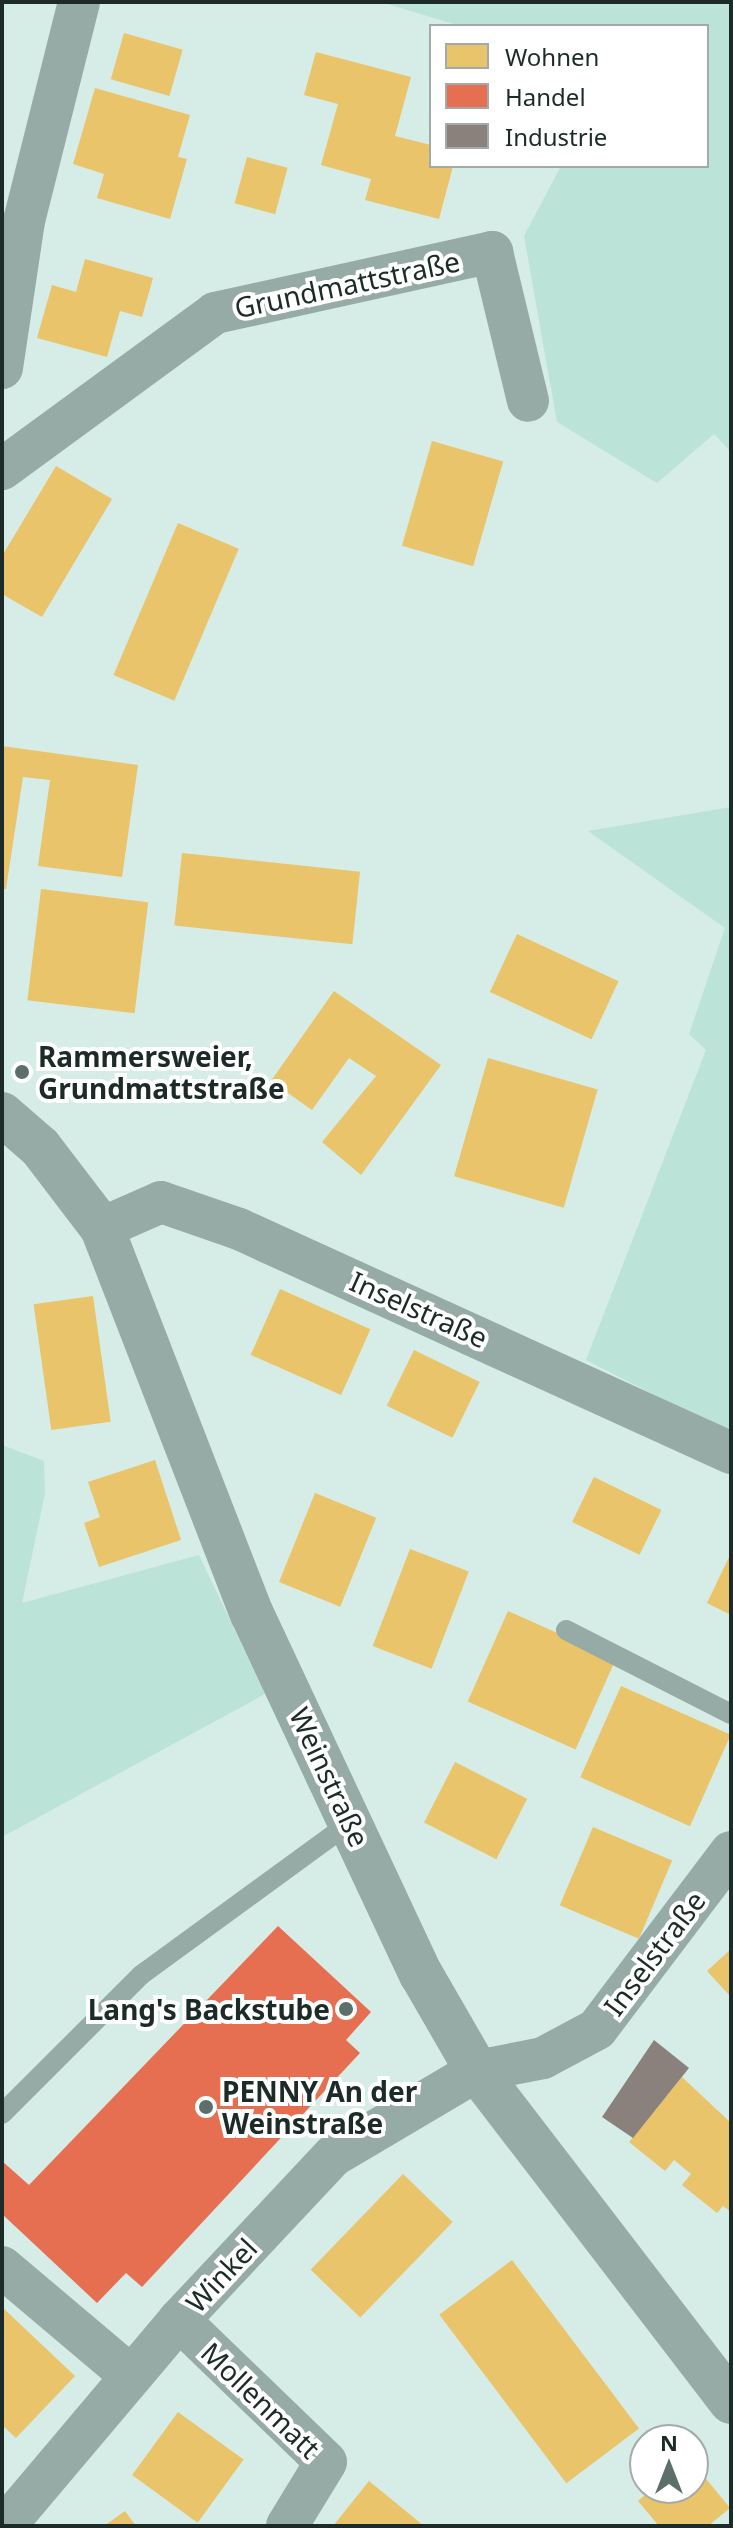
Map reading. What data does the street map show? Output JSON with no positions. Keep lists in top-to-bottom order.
{
  "streets": {
    "street": [
      "Grundmattstraße",
      "Inselstraße",
      "Weinstraße",
      "Winkel",
      "Mollenmatt"
    ]
  },
  "crossings": [
    ["Inselstraße", "Weinstraße"],
    ["Inselstraße", "Winkel"],
    ["Weinstraße", "Winkel"],
    ["Winkel", "Mollenmatt"]
  ],
  "places": ["Rammersweier, Grundmattstraße", "Lang's Backstube", "PENNY An der Weinstraße"],
  "legend": ["Wohnen", "Handel", "Industrie"],
  "north": "top"
}
